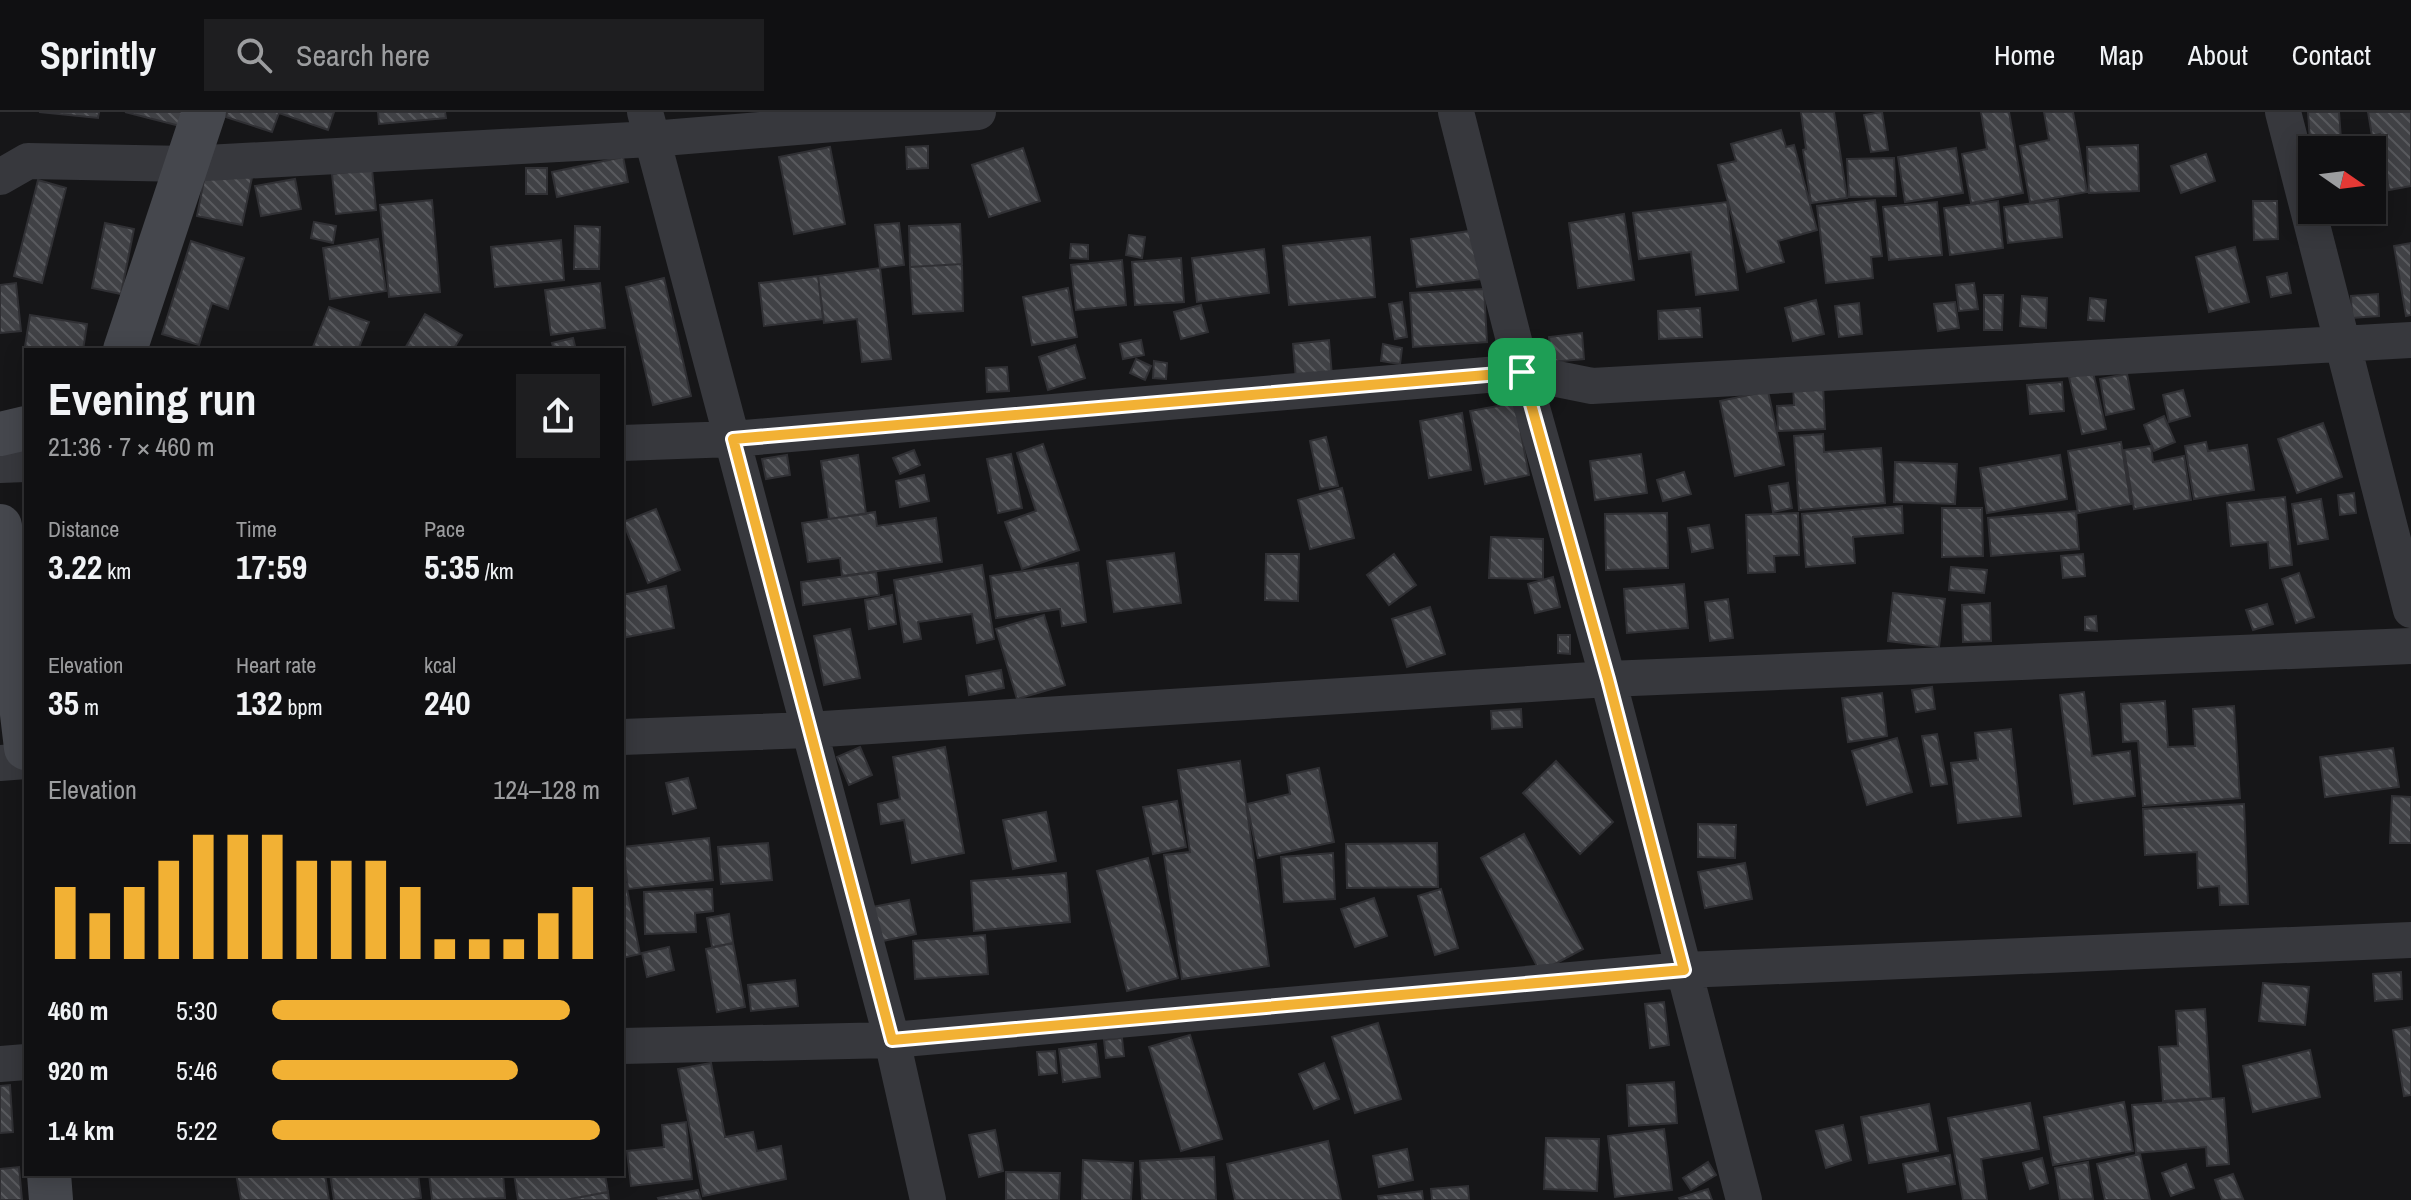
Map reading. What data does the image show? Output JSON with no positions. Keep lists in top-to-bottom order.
{
  "north": "right",
  "page": {
    "header": "Sprintly",
    "search": "Search here",
    "nav": [
      "Home",
      "Map",
      "About",
      "Contact"
    ],
    "heading": ["Evening run", "21:36 · 7 × 460 m"],
    "stats": [
      ["Distance", "3.22 km"],
      ["Time", "17:59"],
      ["Pace", "5:35 /km"],
      ["Elevation", "35 m"],
      ["Heart rate", "132 bpm"],
      ["kcal", "240"]
    ],
    "chart": ["Elevation", "124–128 m"],
    "list": [
      {
        "name": "460 m",
        "note": "5:30"
      },
      {
        "name": "920 m",
        "note": "5:46"
      },
      {
        "name": "1.4 km",
        "note": "5:22"
      }
    ]
  }
}
